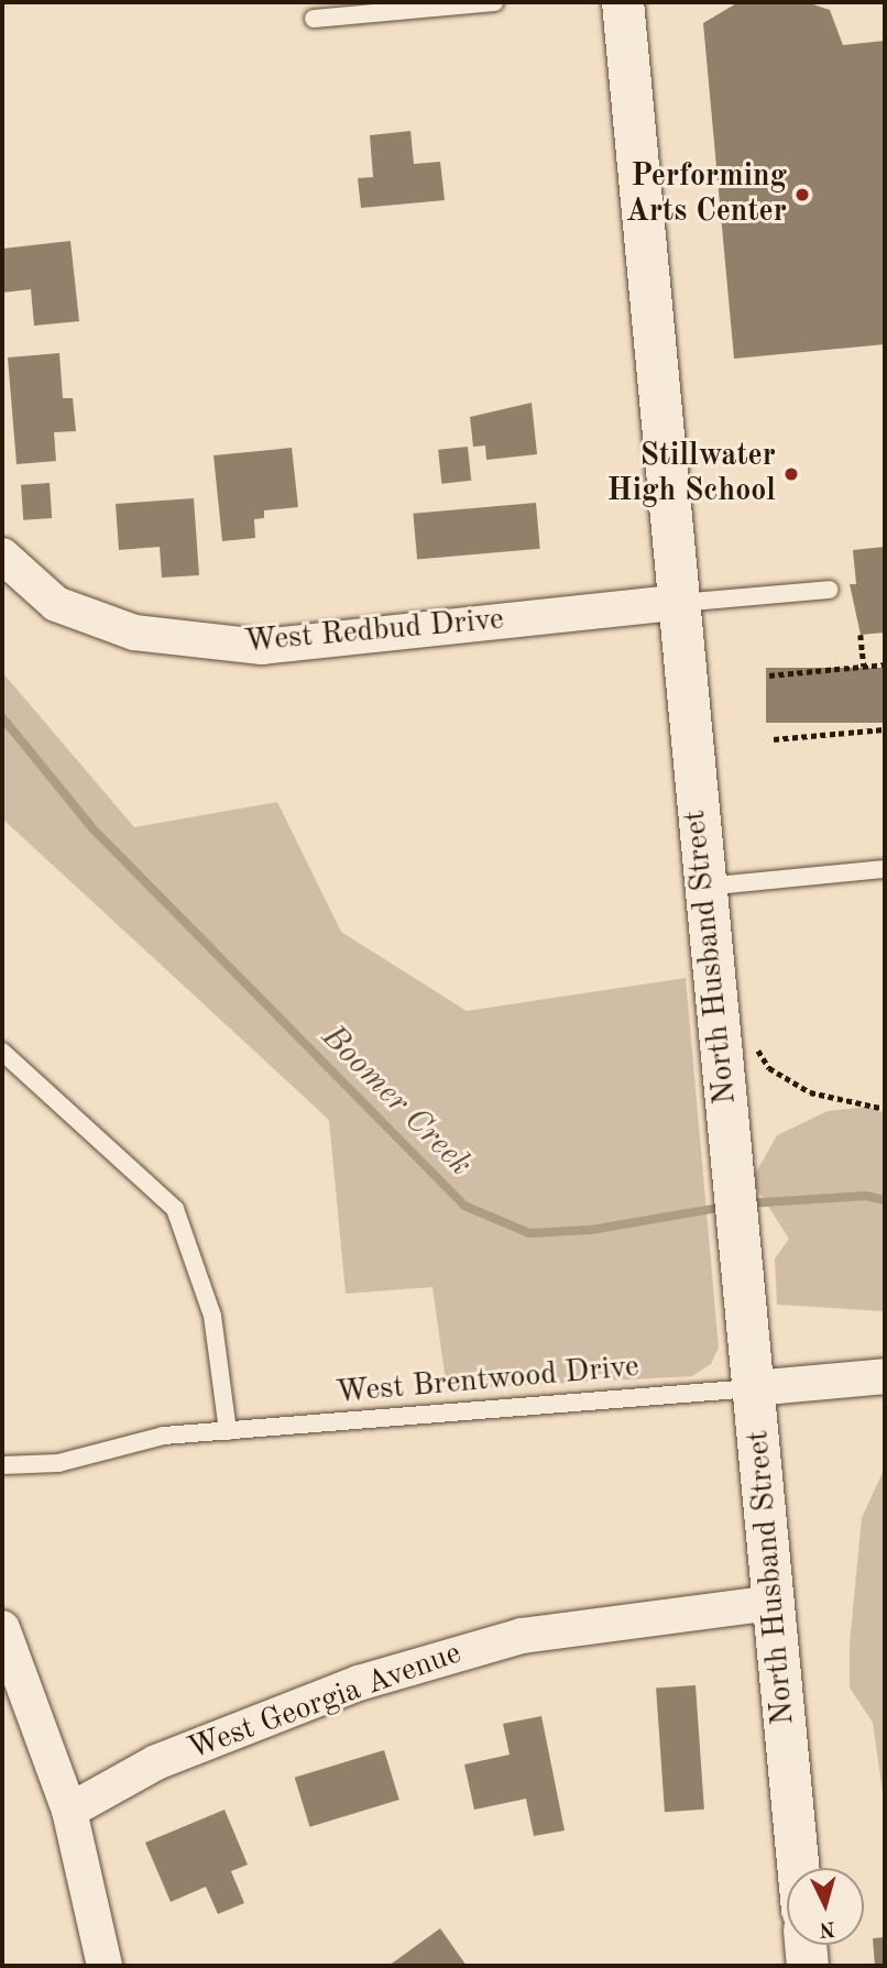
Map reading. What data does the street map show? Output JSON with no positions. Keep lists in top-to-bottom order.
{
  "streets": {
    "street": ["West Redbud Drive", "North Husband Street", "West Georgia Avenue"],
    "lane": ["West Brentwood Drive"]
  },
  "crossings": [
    ["West Redbud Drive", "North Husband Street"],
    ["North Husband Street", "West Brentwood Drive"],
    ["North Husband Street", "West Georgia Avenue"]
  ],
  "water": ["Boomer Creek"],
  "places": ["Performing Arts Center", "Stillwater High School"],
  "north": "bottom"
}
